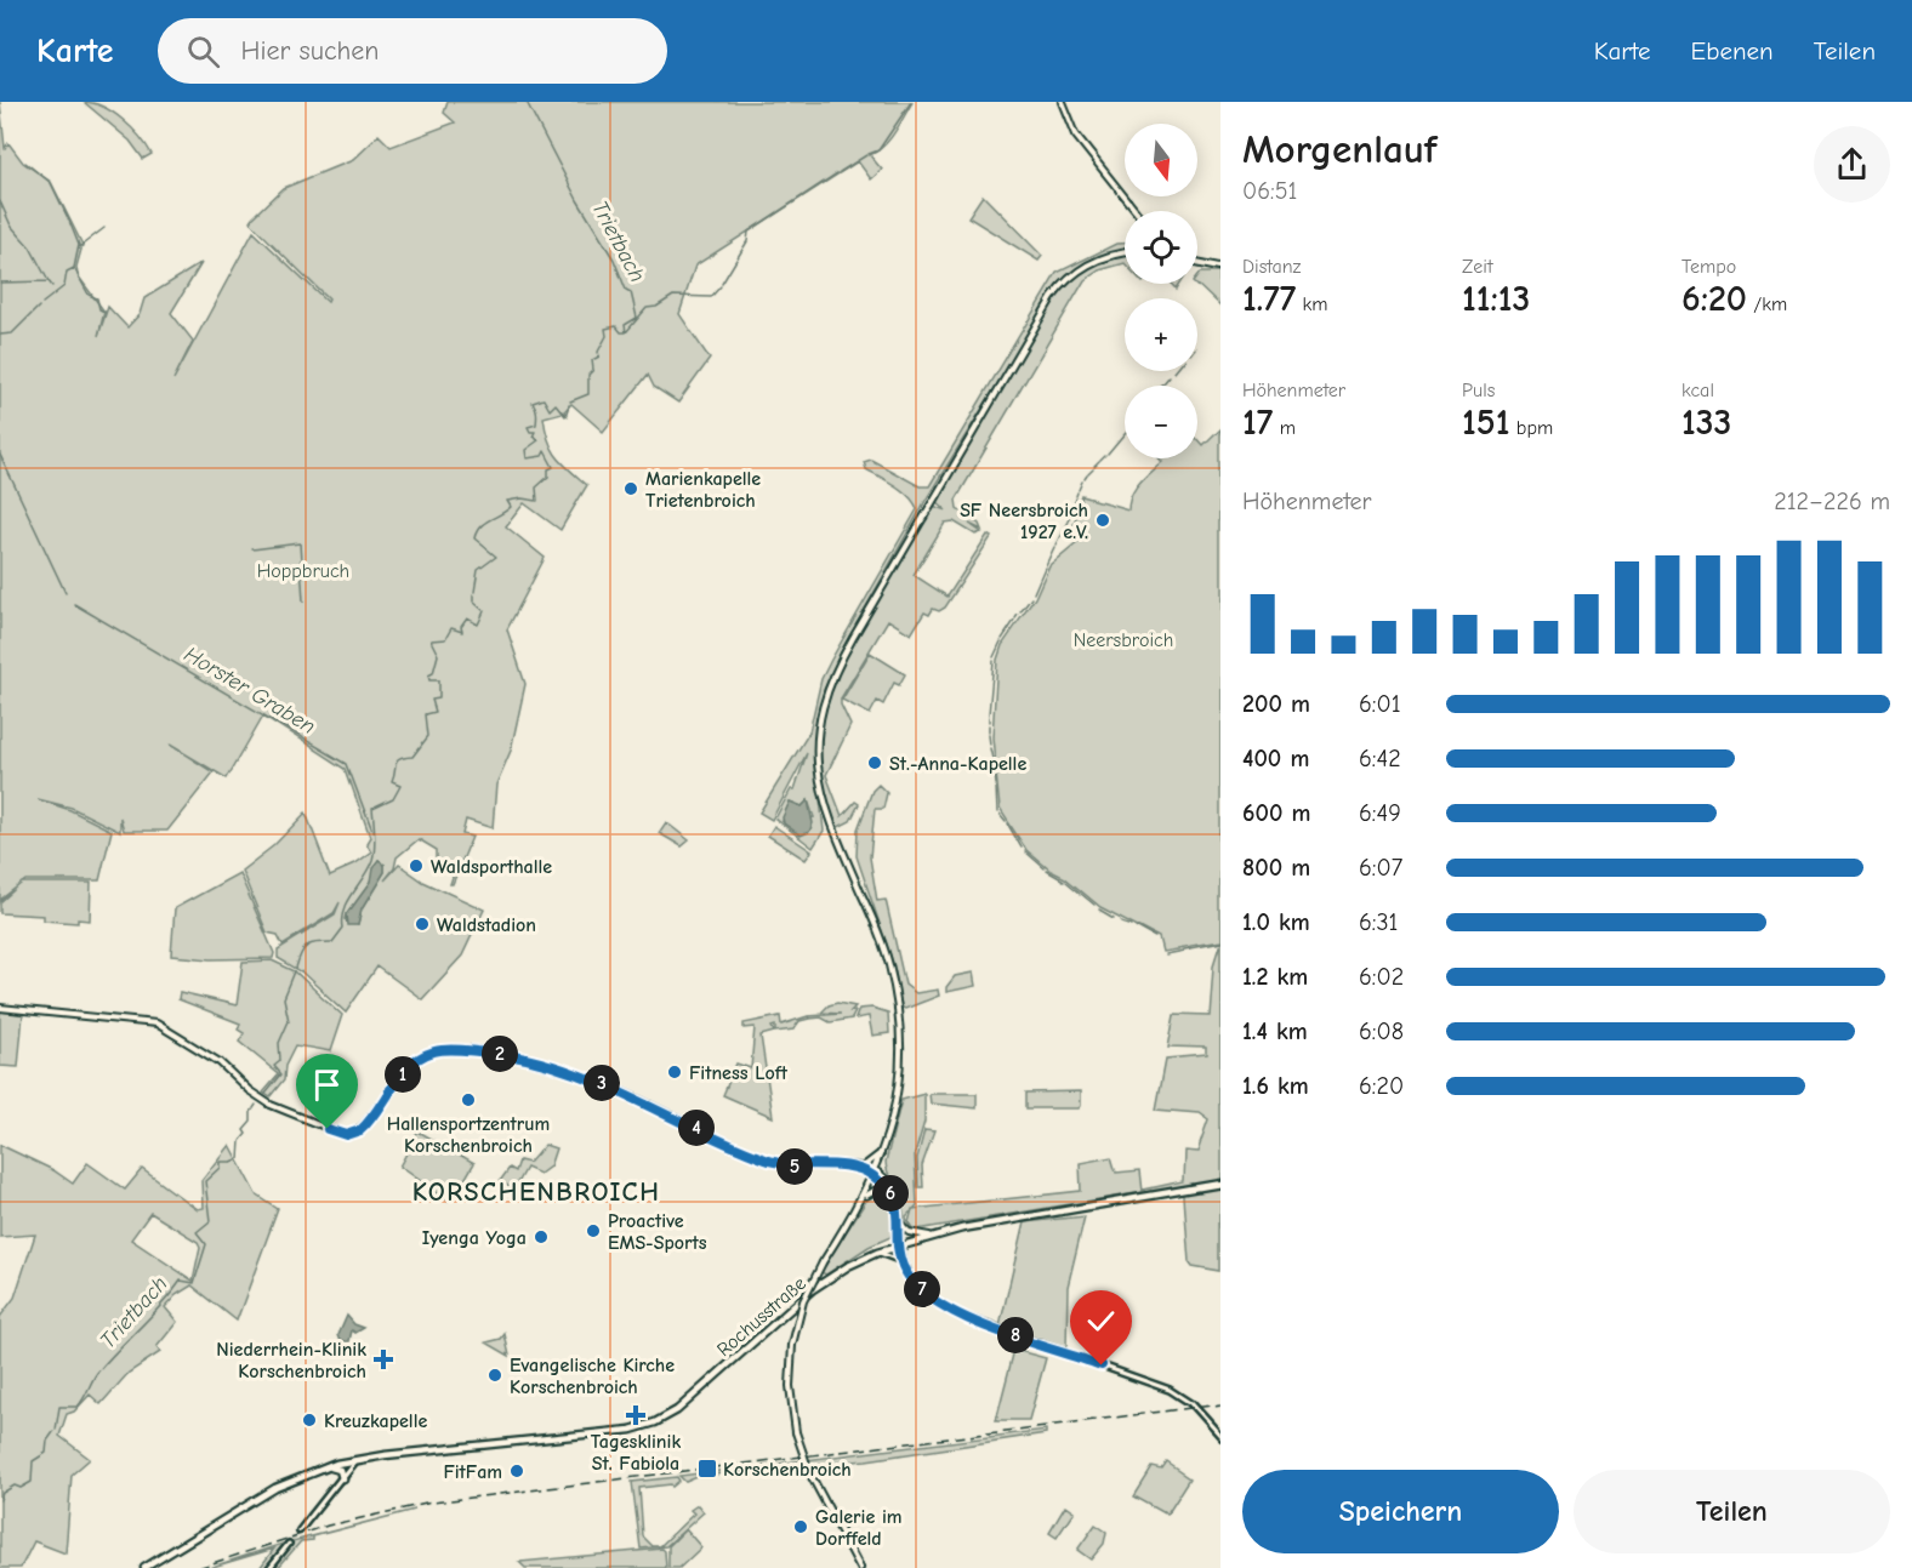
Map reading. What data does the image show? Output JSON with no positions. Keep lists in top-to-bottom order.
{
  "streets": {
    "main road": ["Rochusstraße"]
  },
  "districts": ["KORSCHENBROICH"],
  "water": ["Trietbach", "Horster Graben"],
  "parks": ["Hoppbruch", "Neersbroich"],
  "places": {
    "other": [
      "Marienkapelle Trietenbroich",
      "SF Neersbroich 1927 e.V.",
      "St.-Anna-Kapelle",
      "Waldsporthalle",
      "Waldstadion",
      "Fitness Loft",
      "Hallensportzentrum Korschenbroich",
      "Proactive EMS-Sports",
      "Iyenga Yoga",
      "Evangelische Kirche Korschenbroich",
      "Kreuzkapelle",
      "FitFam",
      "Galerie im Dorffeld"
    ],
    "health": ["Niederrhein-Klinik Korschenbroich", "Tagesklinik St. Fabiola"],
    "transit": ["Korschenbroich"]
  },
  "north": "bottom",
  "page": {
    "header": "Karte",
    "search": "Hier suchen",
    "nav": ["Karte", "Ebenen", "Teilen"],
    "heading": ["Morgenlauf", "06:51"],
    "map_buttons": ["+", "−"],
    "stats": [
      ["Distanz", "1.77 km"],
      ["Zeit", "11:13"],
      ["Tempo", "6:20 /km"],
      ["Höhenmeter", "17 m"],
      ["Puls", "151 bpm"],
      ["kcal", "133"]
    ],
    "chart": ["Höhenmeter", "212–226 m"],
    "list": [
      {
        "name": "200 m",
        "note": "6:01"
      },
      {
        "name": "400 m",
        "note": "6:42"
      },
      {
        "name": "600 m",
        "note": "6:49"
      },
      {
        "name": "800 m",
        "note": "6:07"
      },
      {
        "name": "1.0 km",
        "note": "6:31"
      },
      {
        "name": "1.2 km",
        "note": "6:02"
      },
      {
        "name": "1.4 km",
        "note": "6:08"
      },
      {
        "name": "1.6 km",
        "note": "6:20"
      }
    ],
    "pins": [
      "2",
      "1",
      "3",
      "4",
      "5",
      "6",
      "7",
      "8"
    ],
    "buttons": ["Speichern", "Teilen"]
  }
}
